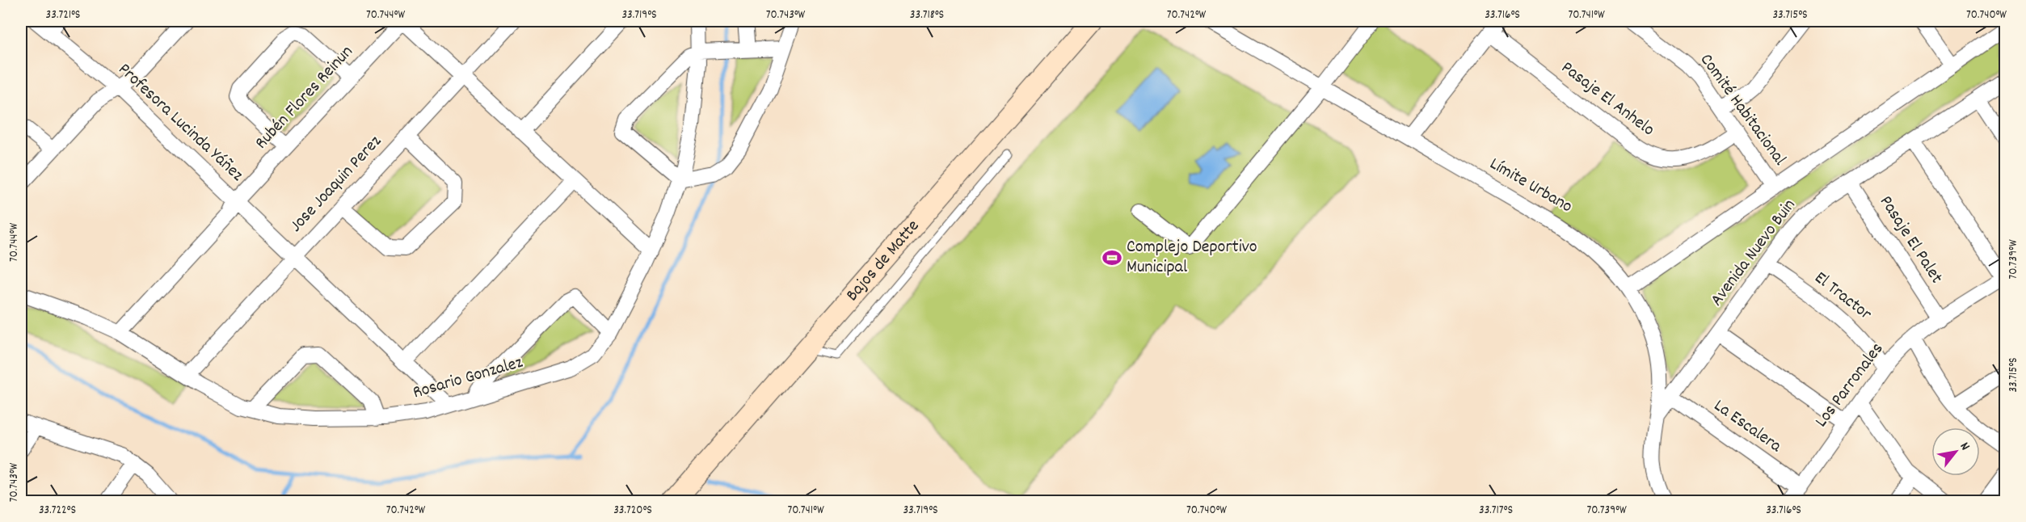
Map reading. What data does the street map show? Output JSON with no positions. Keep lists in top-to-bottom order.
{
  "streets": {
    "main road": ["Bajos de Matte"],
    "street": [
      "Rubén Flores Reinun",
      "Pasaje El Anhelo",
      "Comité Habitacional",
      "Profesora Lucinda Yáñez",
      "Jose Joaquin Perez",
      "Límite Urbano",
      "Pasaje El Palet",
      "Avenida Nuevo Buin",
      "El Tractor",
      "Rosario Gonzalez",
      "Los Parronales",
      "La Escalera"
    ]
  },
  "crossings": [
    ["Rubén Flores Reinun", "Profesora Lucinda Yáñez"],
    ["Rubén Flores Reinun", "Rosario Gonzalez"],
    ["Pasaje El Anhelo", "Comité Habitacional"],
    ["Comité Habitacional", "Avenida Nuevo Buin"],
    ["Profesora Lucinda Yáñez", "Jose Joaquin Perez"],
    ["Profesora Lucinda Yáñez", "Rosario Gonzalez"],
    ["Jose Joaquin Perez", "Rosario Gonzalez"],
    ["Límite Urbano", "Avenida Nuevo Buin"],
    ["Pasaje El Palet", "Avenida Nuevo Buin"],
    ["Pasaje El Palet", "Los Parronales"],
    ["Avenida Nuevo Buin", "El Tractor"],
    ["Avenida Nuevo Buin", "La Escalera"],
    ["El Tractor", "Los Parronales"],
    ["Los Parronales", "La Escalera"]
  ],
  "places": {
    "sports": ["Complejo Deportivo Municipal"]
  },
  "north": "top right",
  "coordinates": [
    "33.721°S",
    "70.744°W",
    "33.719°S",
    "70.743°W",
    "33.718°S",
    "70.742°W",
    "33.716°S",
    "70.741°W",
    "33.715°S",
    "70.740°W",
    "70.739°W",
    "33.722°S",
    "33.720°S",
    "33.717°S"
  ]
}
